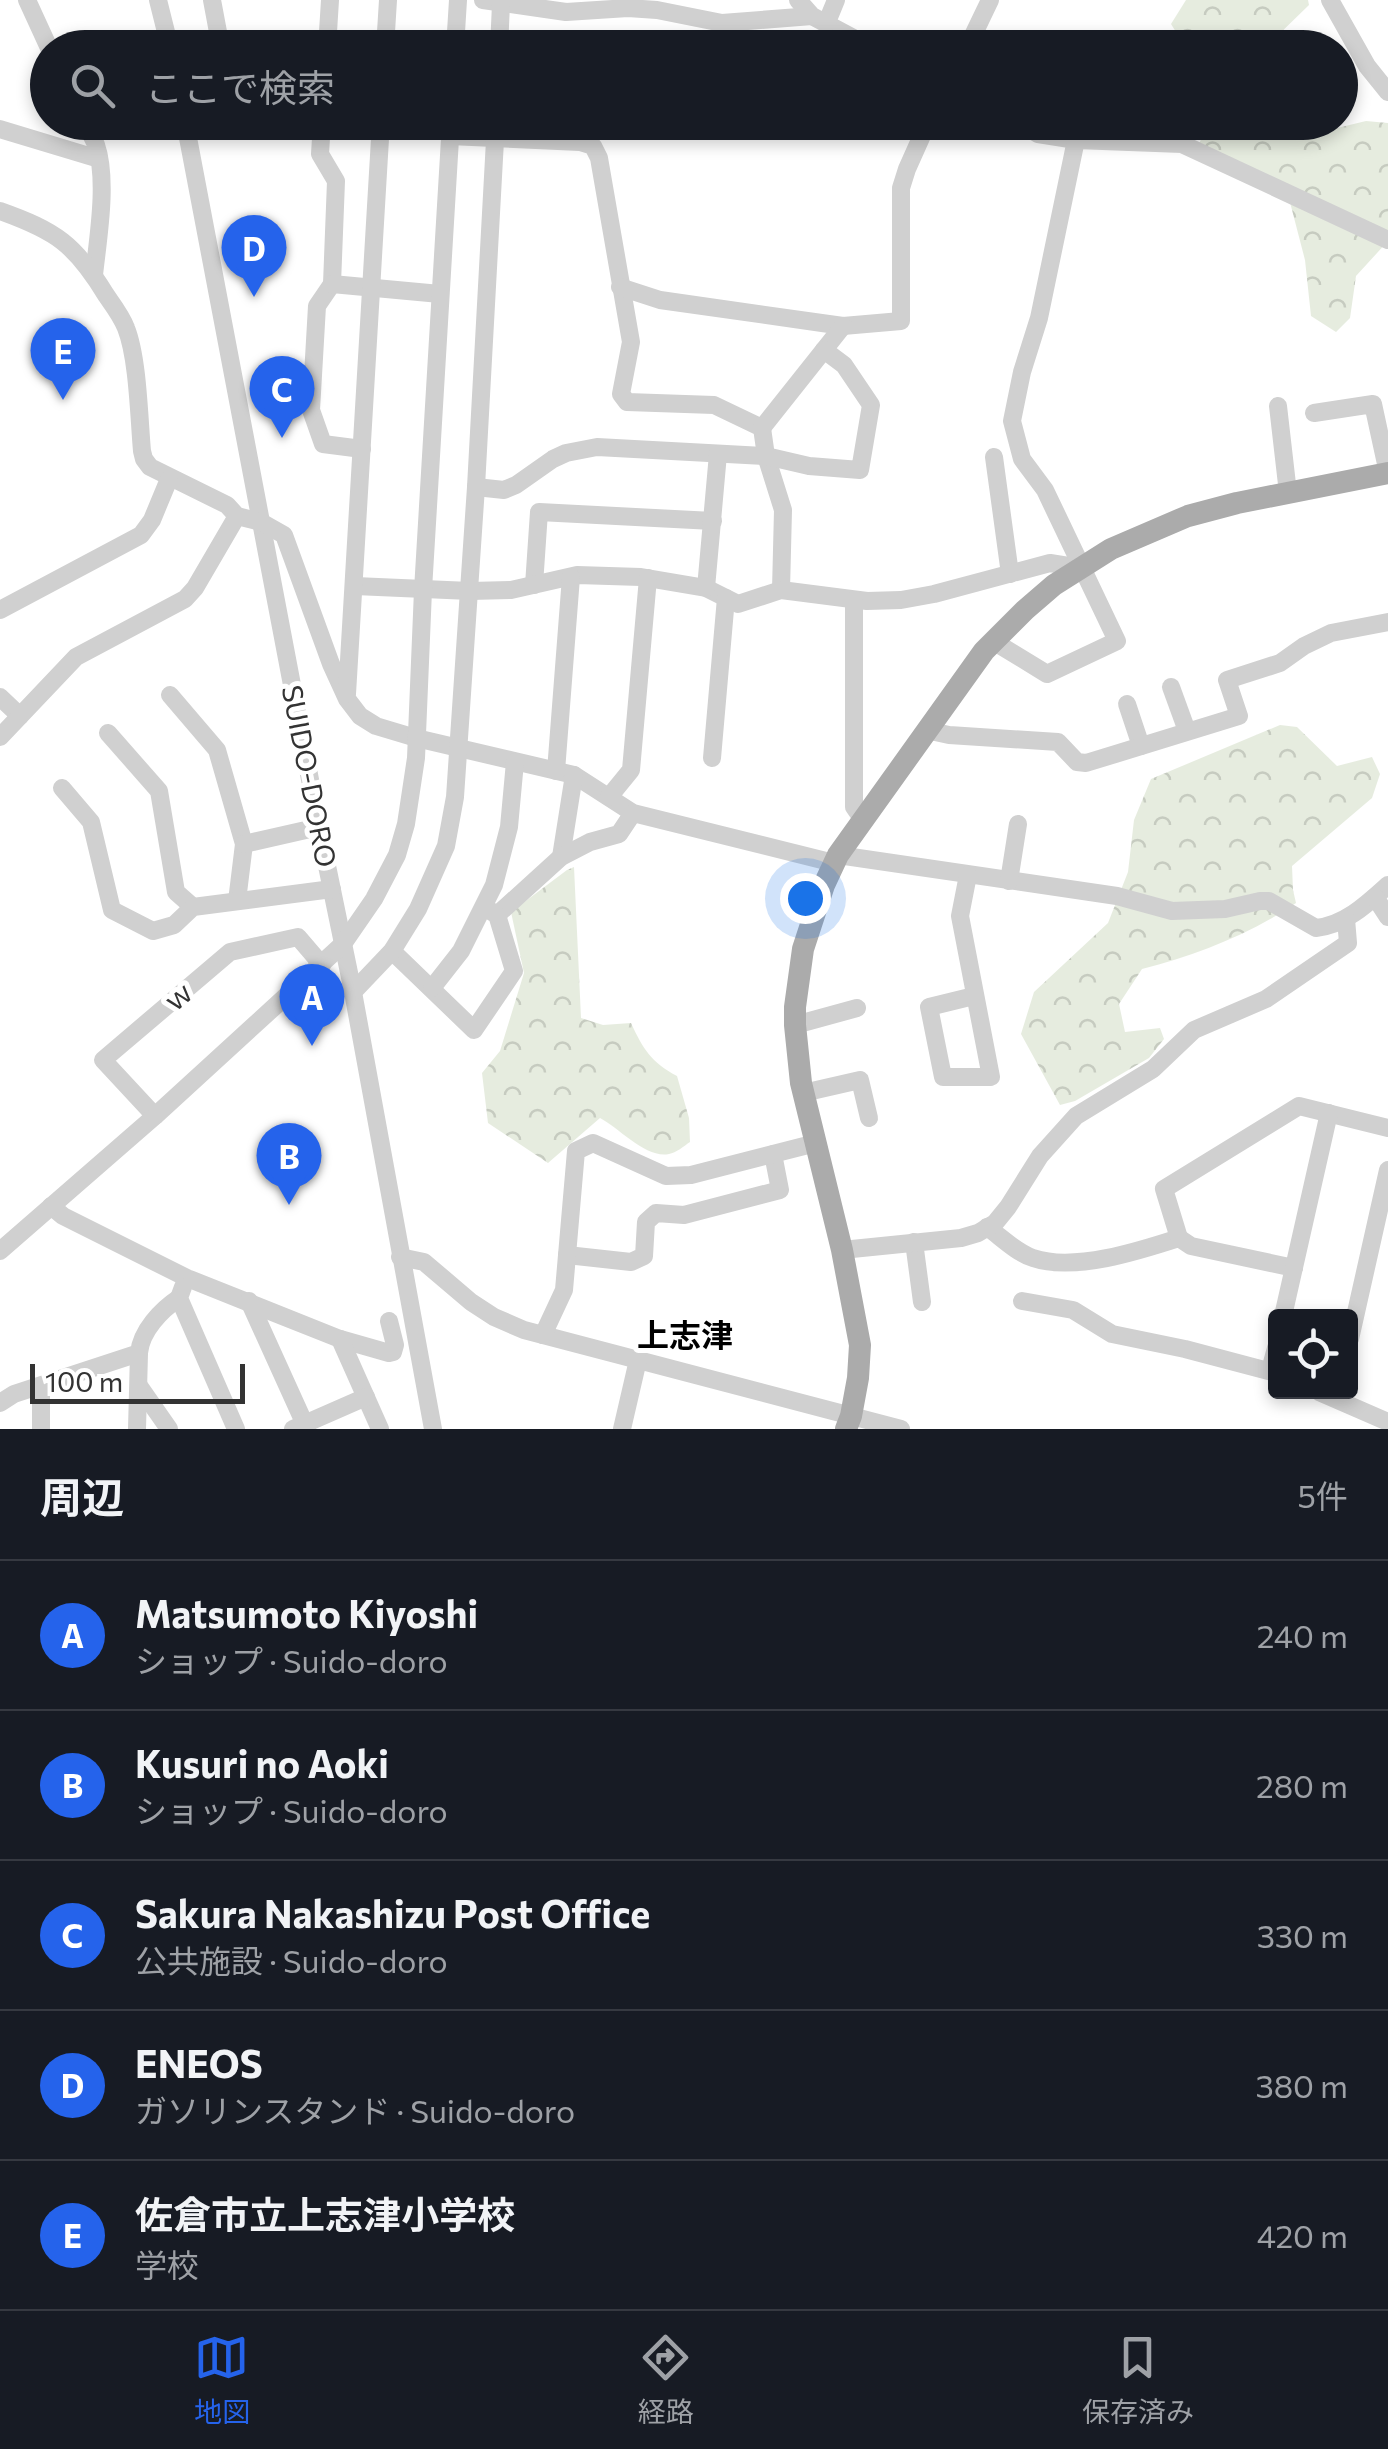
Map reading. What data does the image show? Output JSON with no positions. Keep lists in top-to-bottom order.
{
  "streets": {
    "street": ["SUIDO-DORO", "ｗ"]
  },
  "districts": ["上志津"],
  "scale_bar": "100 m",
  "page": {
    "search": "ここで検索",
    "pins": [
      "D",
      "E",
      "C",
      "A",
      "B"
    ],
    "scale": "100 m",
    "heading": ["周辺", "5件"],
    "list": [
      {
        "mark": "A",
        "name": "Matsumoto Kiyoshi",
        "note": "ショップ · Suido-doro",
        "value": "240 m"
      },
      {
        "mark": "B",
        "name": "Kusuri no Aoki",
        "note": "ショップ · Suido-doro",
        "value": "280 m"
      },
      {
        "mark": "C",
        "name": "Sakura Nakashizu Post Office",
        "note": "公共施設 · Suido-doro",
        "value": "330 m"
      },
      {
        "mark": "D",
        "name": "ENEOS",
        "note": "ガソリンスタンド · Suido-doro",
        "value": "380 m"
      },
      {
        "mark": "E",
        "name": "佐倉市立上志津小学校",
        "note": "学校",
        "value": "420 m"
      }
    ],
    "nav": ["地図", "経路", "保存済み"]
  }
}
